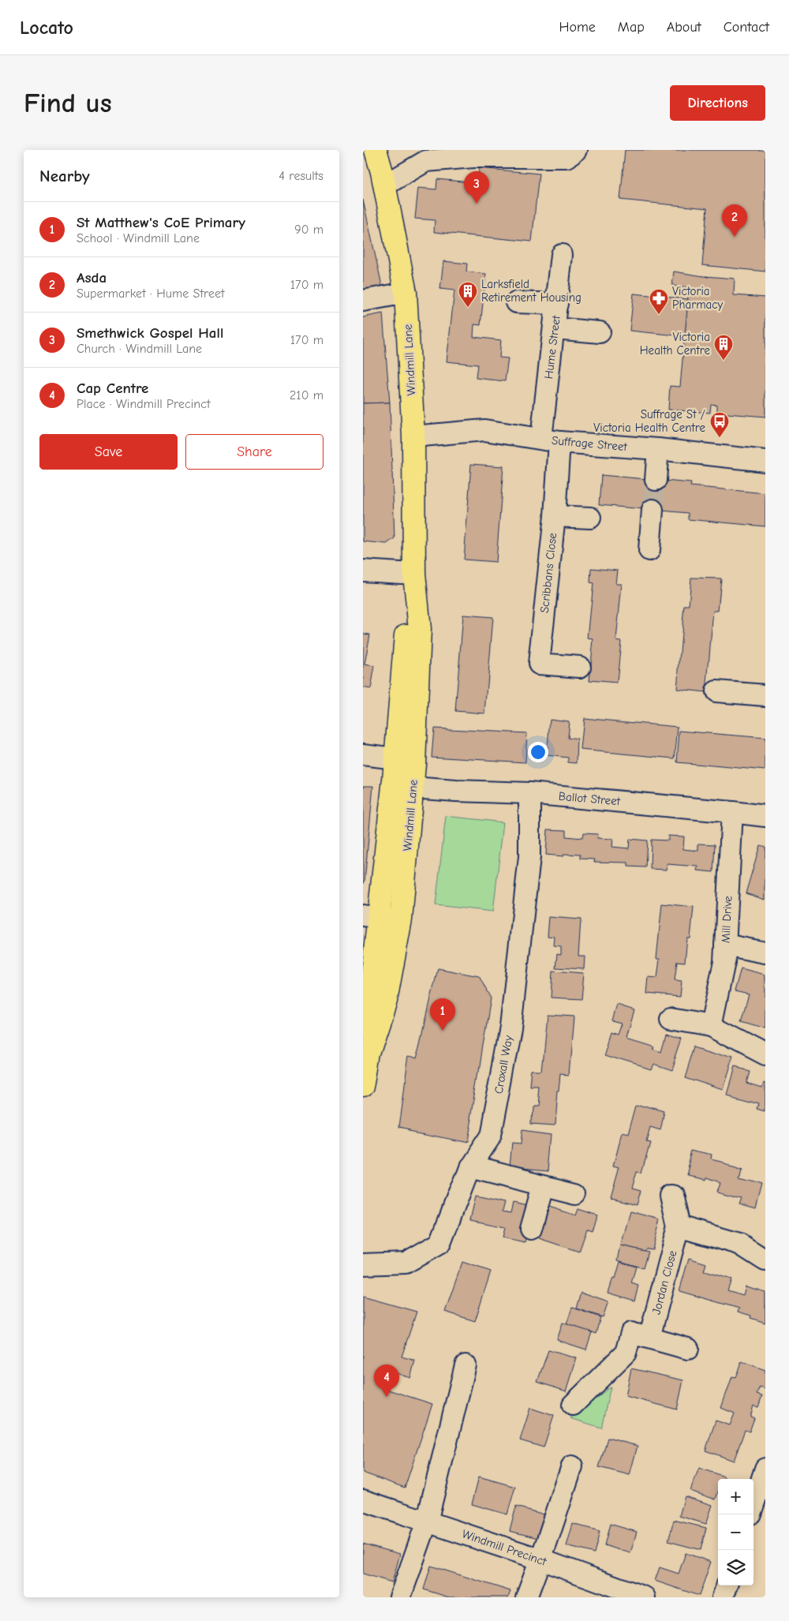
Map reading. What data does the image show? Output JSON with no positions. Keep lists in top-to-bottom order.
{
  "streets": {
    "main road": ["Windmill Lane"],
    "street": [
      "Hume Street",
      "Suffrage Street",
      "Scribbans Close",
      "Ballot Street",
      "Mill Drive",
      "Croxall Way",
      "Jordan Close",
      "Windmill Precinct"
    ]
  },
  "crossings": [
    ["Hume Street", "Suffrage Street"],
    ["Hume Street", "Scribbans Close"],
    ["Windmill Lane", "Suffrage Street"],
    ["Windmill Lane", "Ballot Street"],
    ["Suffrage Street", "Scribbans Close"],
    ["Ballot Street", "Mill Drive"],
    ["Ballot Street", "Croxall Way"]
  ],
  "places": {
    "building": ["Larksfield Retirement Housing", "Victoria Health Centre"],
    "pharmacy": ["Victoria Pharmacy"],
    "bus stop": ["Suffrage St / Victoria Health Centre"]
  },
  "page": {
    "header": "Locato",
    "nav": [
      "Home",
      "Map",
      "About",
      "Contact"
    ],
    "buttons": [
      "Directions",
      ["Save", "Share"]
    ],
    "title": "Find us",
    "heading": ["Nearby", "4 results"],
    "pins": [
      "3",
      "2",
      "1",
      "4"
    ],
    "list": [
      {
        "mark": "1",
        "name": "St Matthew's CoE Primary",
        "note": "School · Windmill Lane",
        "value": "90 m"
      },
      {
        "mark": "2",
        "name": "Asda",
        "note": "Supermarket · Hume Street",
        "value": "170 m"
      },
      {
        "mark": "3",
        "name": "Smethwick Gospel Hall",
        "note": "Church · Windmill Lane",
        "value": "170 m"
      },
      {
        "mark": "4",
        "name": "Cap Centre",
        "note": "Place · Windmill Precinct",
        "value": "210 m"
      }
    ],
    "map_buttons": ["+", "−"]
  }
}
